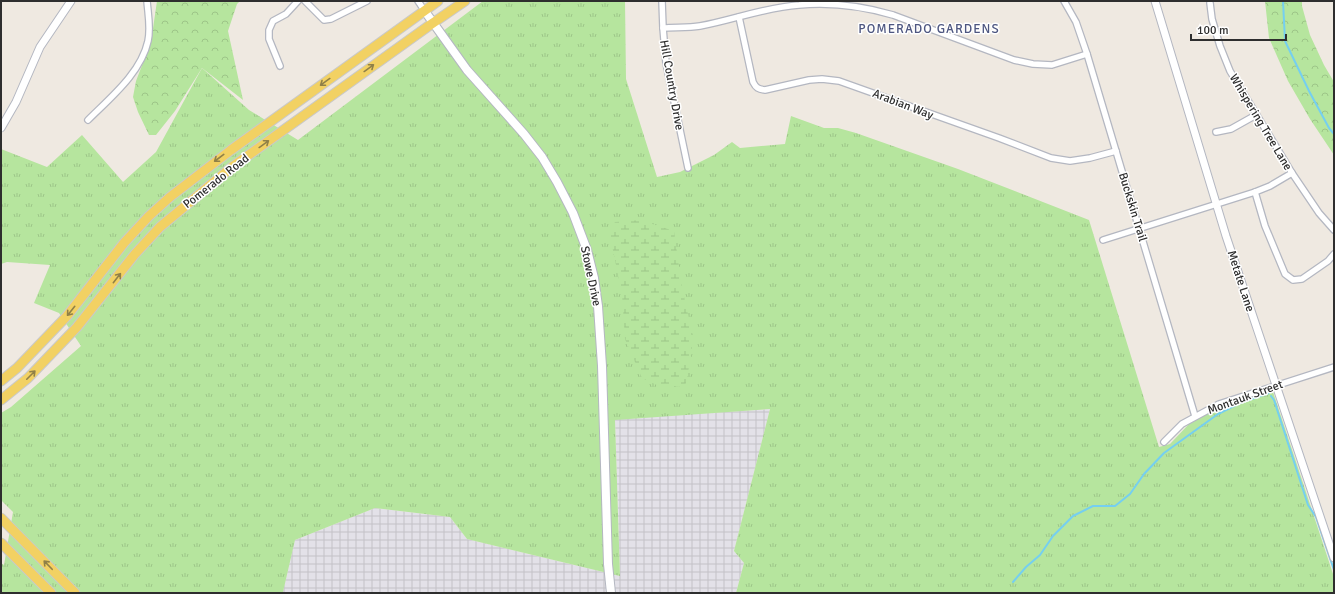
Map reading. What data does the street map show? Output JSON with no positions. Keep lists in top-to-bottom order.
{
  "streets": {
    "main road": ["Pomerado Road", "Stowe Drive"],
    "street": [
      "Hill Country Drive",
      "Arabian Way",
      "Whispering Tree Lane",
      "Buckskin Trail",
      "Metate Lane",
      "Montauk Street"
    ]
  },
  "crossings": [
    ["Arabian Way", "Buckskin Trail"],
    ["Pomerado Road", "Stowe Drive"],
    ["Buckskin Trail", "Montauk Street"],
    ["Metate Lane", "Montauk Street"]
  ],
  "districts": ["POMERADO GARDENS"],
  "scale_bar": "100 m"
}
